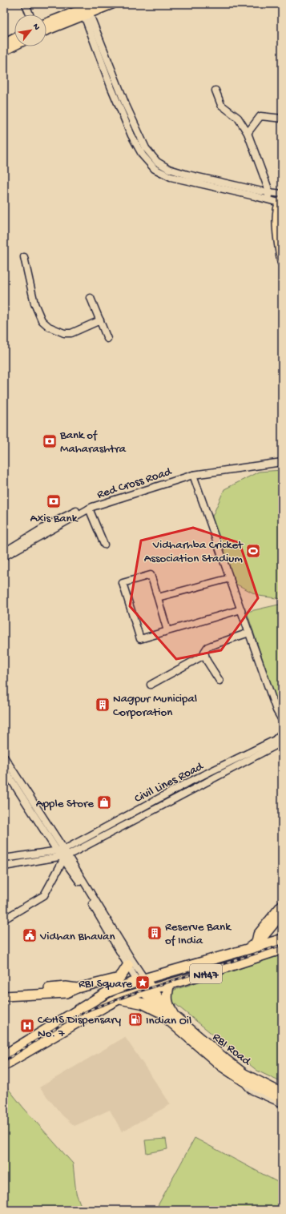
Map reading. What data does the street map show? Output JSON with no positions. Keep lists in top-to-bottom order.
{
  "streets": {
    "highway": ["NH47"],
    "main road": ["RBI Road"],
    "street": ["Red Cross Road", "Civil Lines Road"]
  },
  "crossings": [
    ["NH47", "RBI Road"]
  ],
  "places": {
    "bank": ["Bank of Maharashtra", "Axis Bank"],
    "sports": ["Vidharhba Cricket Association Stadium"],
    "building": ["Nagpur Municipal Corporation", "Reserve Bank of India"],
    "shop": ["Apple Store"],
    "public building": ["Vidhan Bhavan"],
    "place": ["RBI Square"],
    "fuel station": ["Indian Oil"],
    "hospital": ["CGHS Dispensary No. 7"]
  },
  "north": "top right"
}
